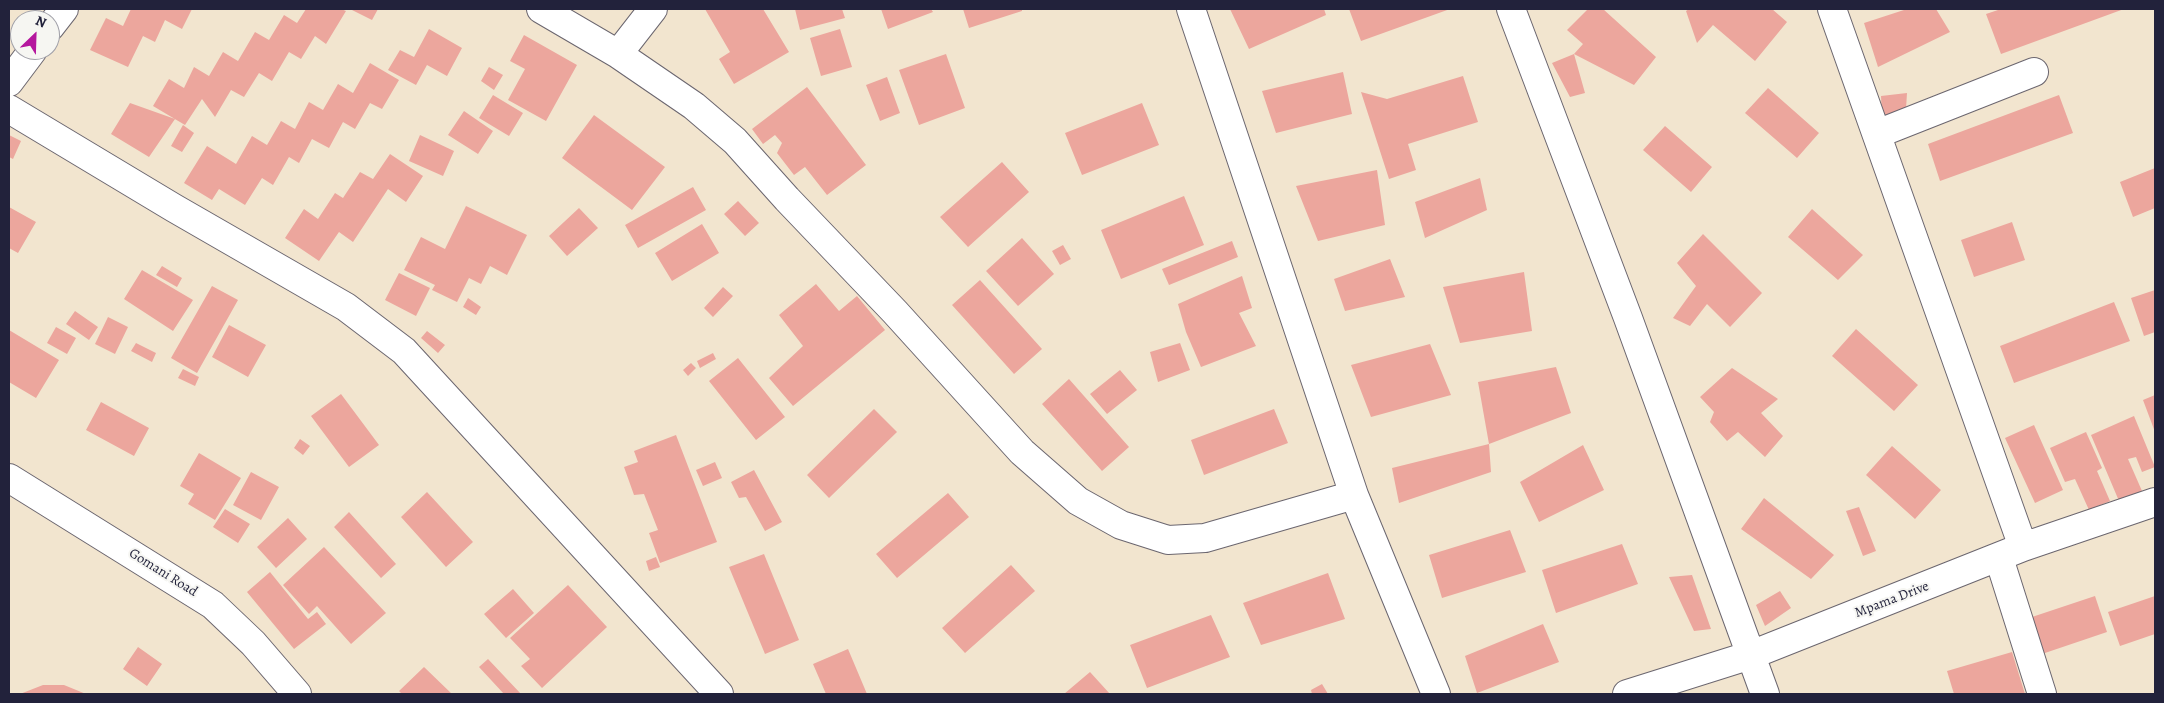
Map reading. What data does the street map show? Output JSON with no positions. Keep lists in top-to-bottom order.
{
  "streets": {
    "street": ["Gomani Road", "Mpama Drive"]
  },
  "north": "top right"
}
